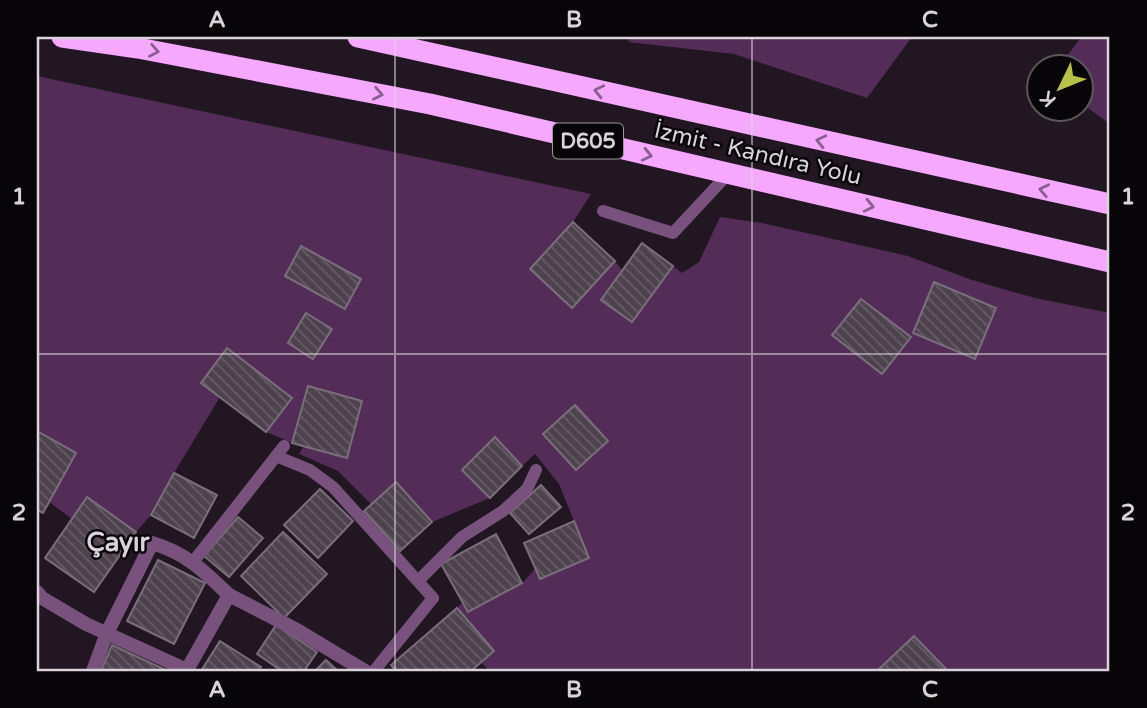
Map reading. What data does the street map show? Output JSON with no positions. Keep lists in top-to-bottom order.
{
  "streets": {
    "highway": ["D605", "İzmit - Kandıra Yolu"]
  },
  "districts": ["Çayır"],
  "north": "bottom left",
  "grid": {
    "columns": ["A", "B", "C"],
    "rows": ["1", "2"]
  }
}
